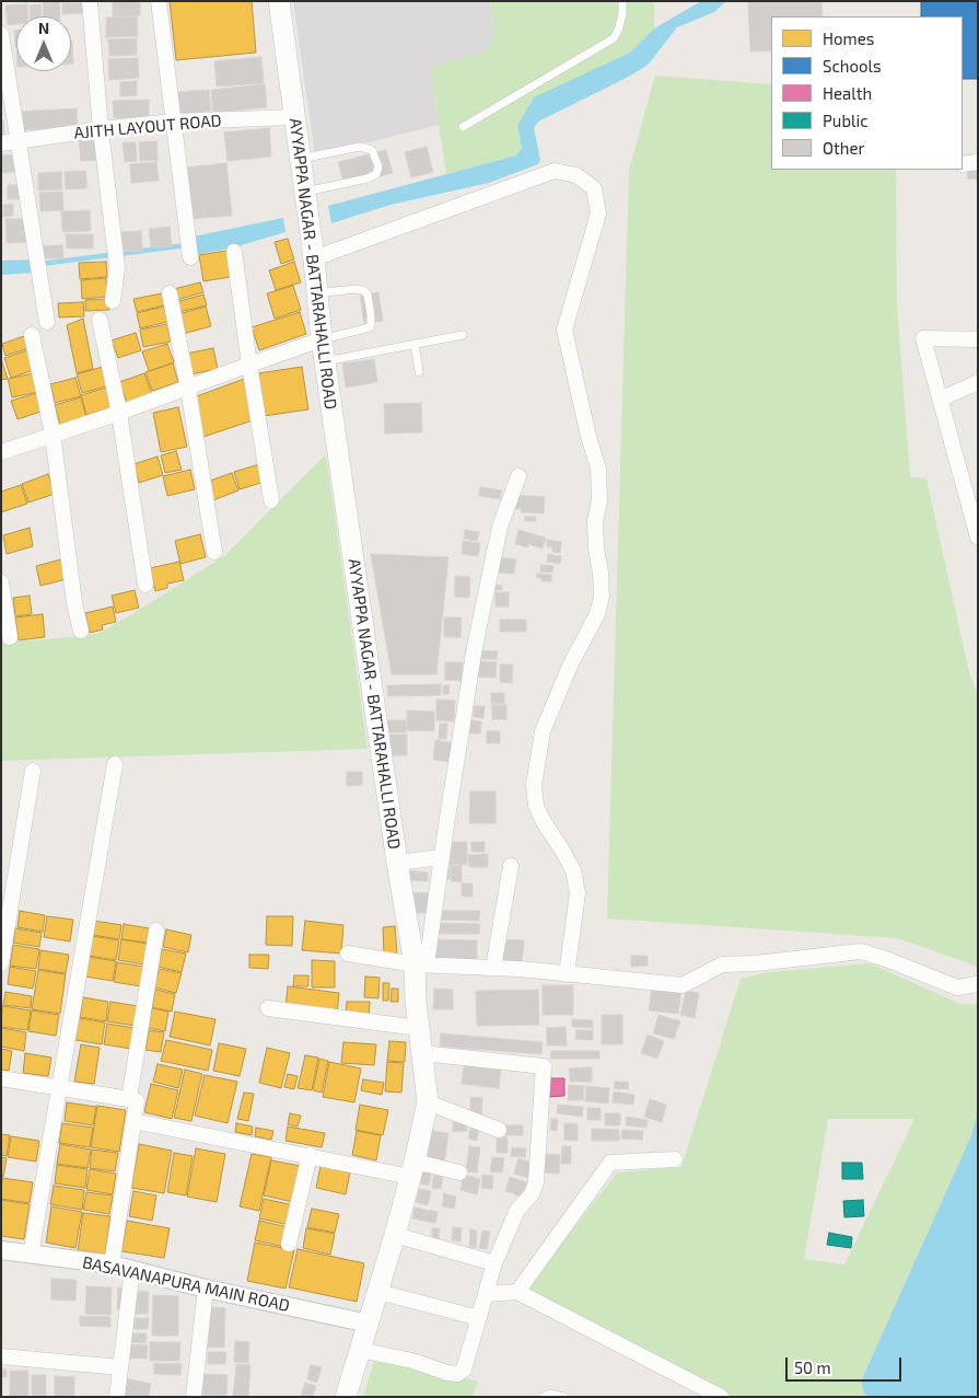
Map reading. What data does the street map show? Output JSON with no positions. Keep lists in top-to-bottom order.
{
  "streets": {
    "main road": ["AYYAPPA NAGAR - BATTARAHALLI ROAD"],
    "street": ["AJITH LAYOUT ROAD", "BASAVANAPURA MAIN ROAD"]
  },
  "crossings": [
    ["AJITH LAYOUT ROAD", "AYYAPPA NAGAR - BATTARAHALLI ROAD"],
    ["AYYAPPA NAGAR - BATTARAHALLI ROAD", "BASAVANAPURA MAIN ROAD"]
  ],
  "legend": [
    "Homes",
    "Schools",
    "Health",
    "Public",
    "Other"
  ],
  "scale_bar": "50 m",
  "north": "top"
}
